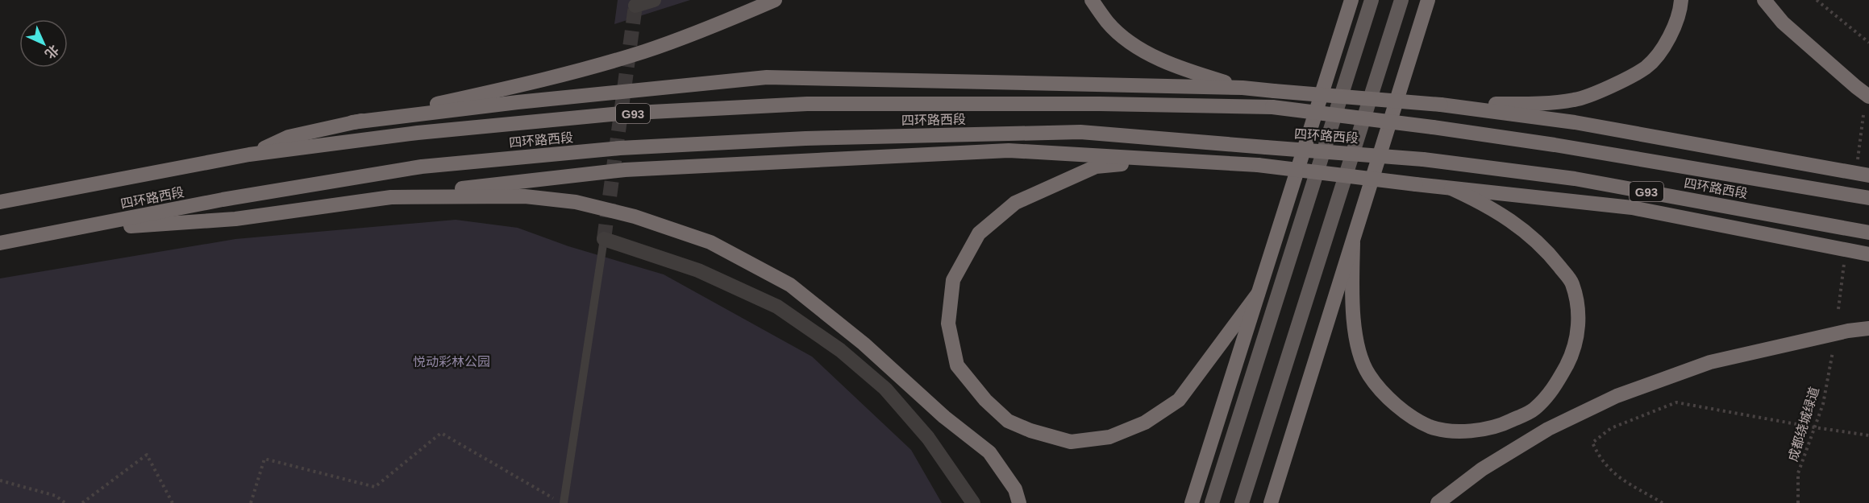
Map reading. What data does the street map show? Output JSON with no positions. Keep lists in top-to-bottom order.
{
  "streets": {
    "highway": ["G93", "四环路西段"],
    "path": ["成都绕城绿道"]
  },
  "parks": ["悦动彩林公园"],
  "north": "bottom right"
}
